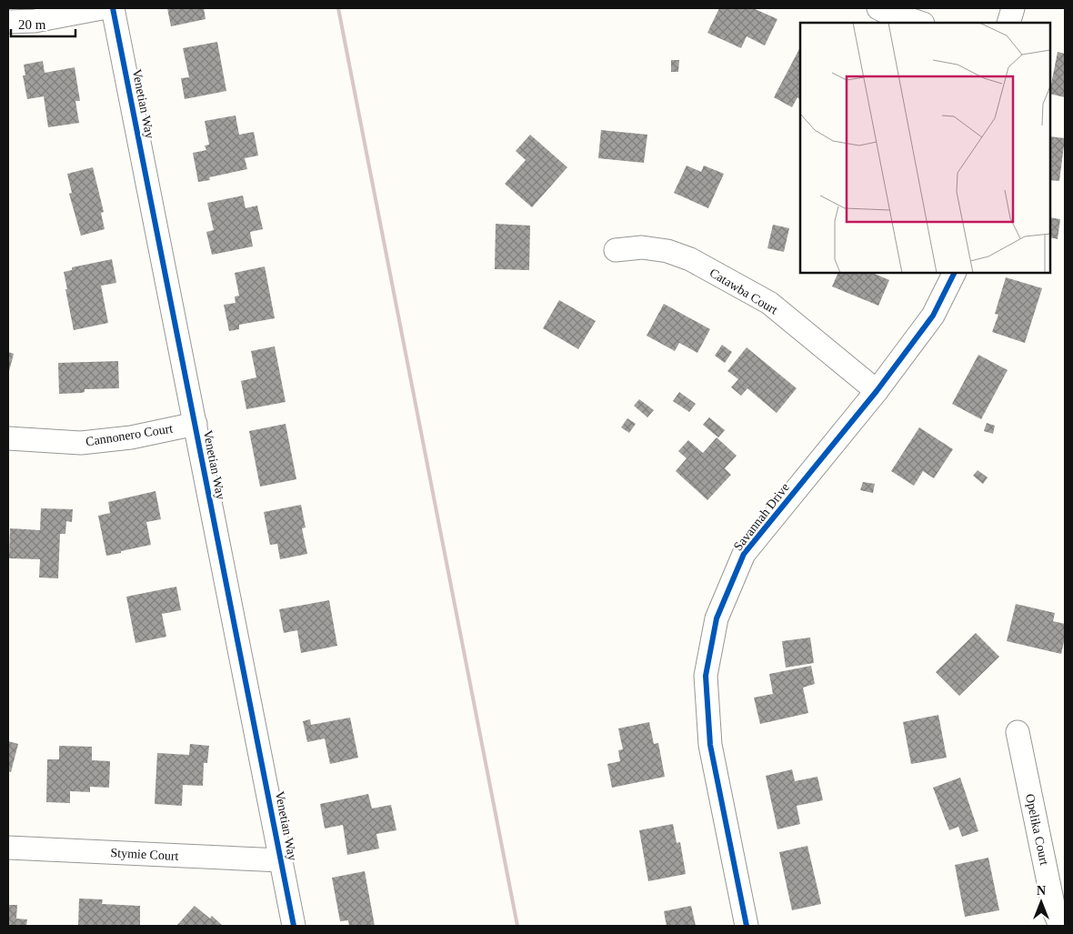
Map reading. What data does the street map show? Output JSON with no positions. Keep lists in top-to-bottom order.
{
  "streets": {
    "street": [
      "Venetian Way",
      "Catawba Court",
      "Cannonero Court",
      "Savannah Drive",
      "Opelika Court",
      "Stymie Court"
    ]
  },
  "crossings": [
    ["Venetian Way", "Cannonero Court"],
    ["Venetian Way", "Stymie Court"],
    ["Catawba Court", "Savannah Drive"]
  ],
  "scale_bar": "20 m",
  "north": "top"
}
